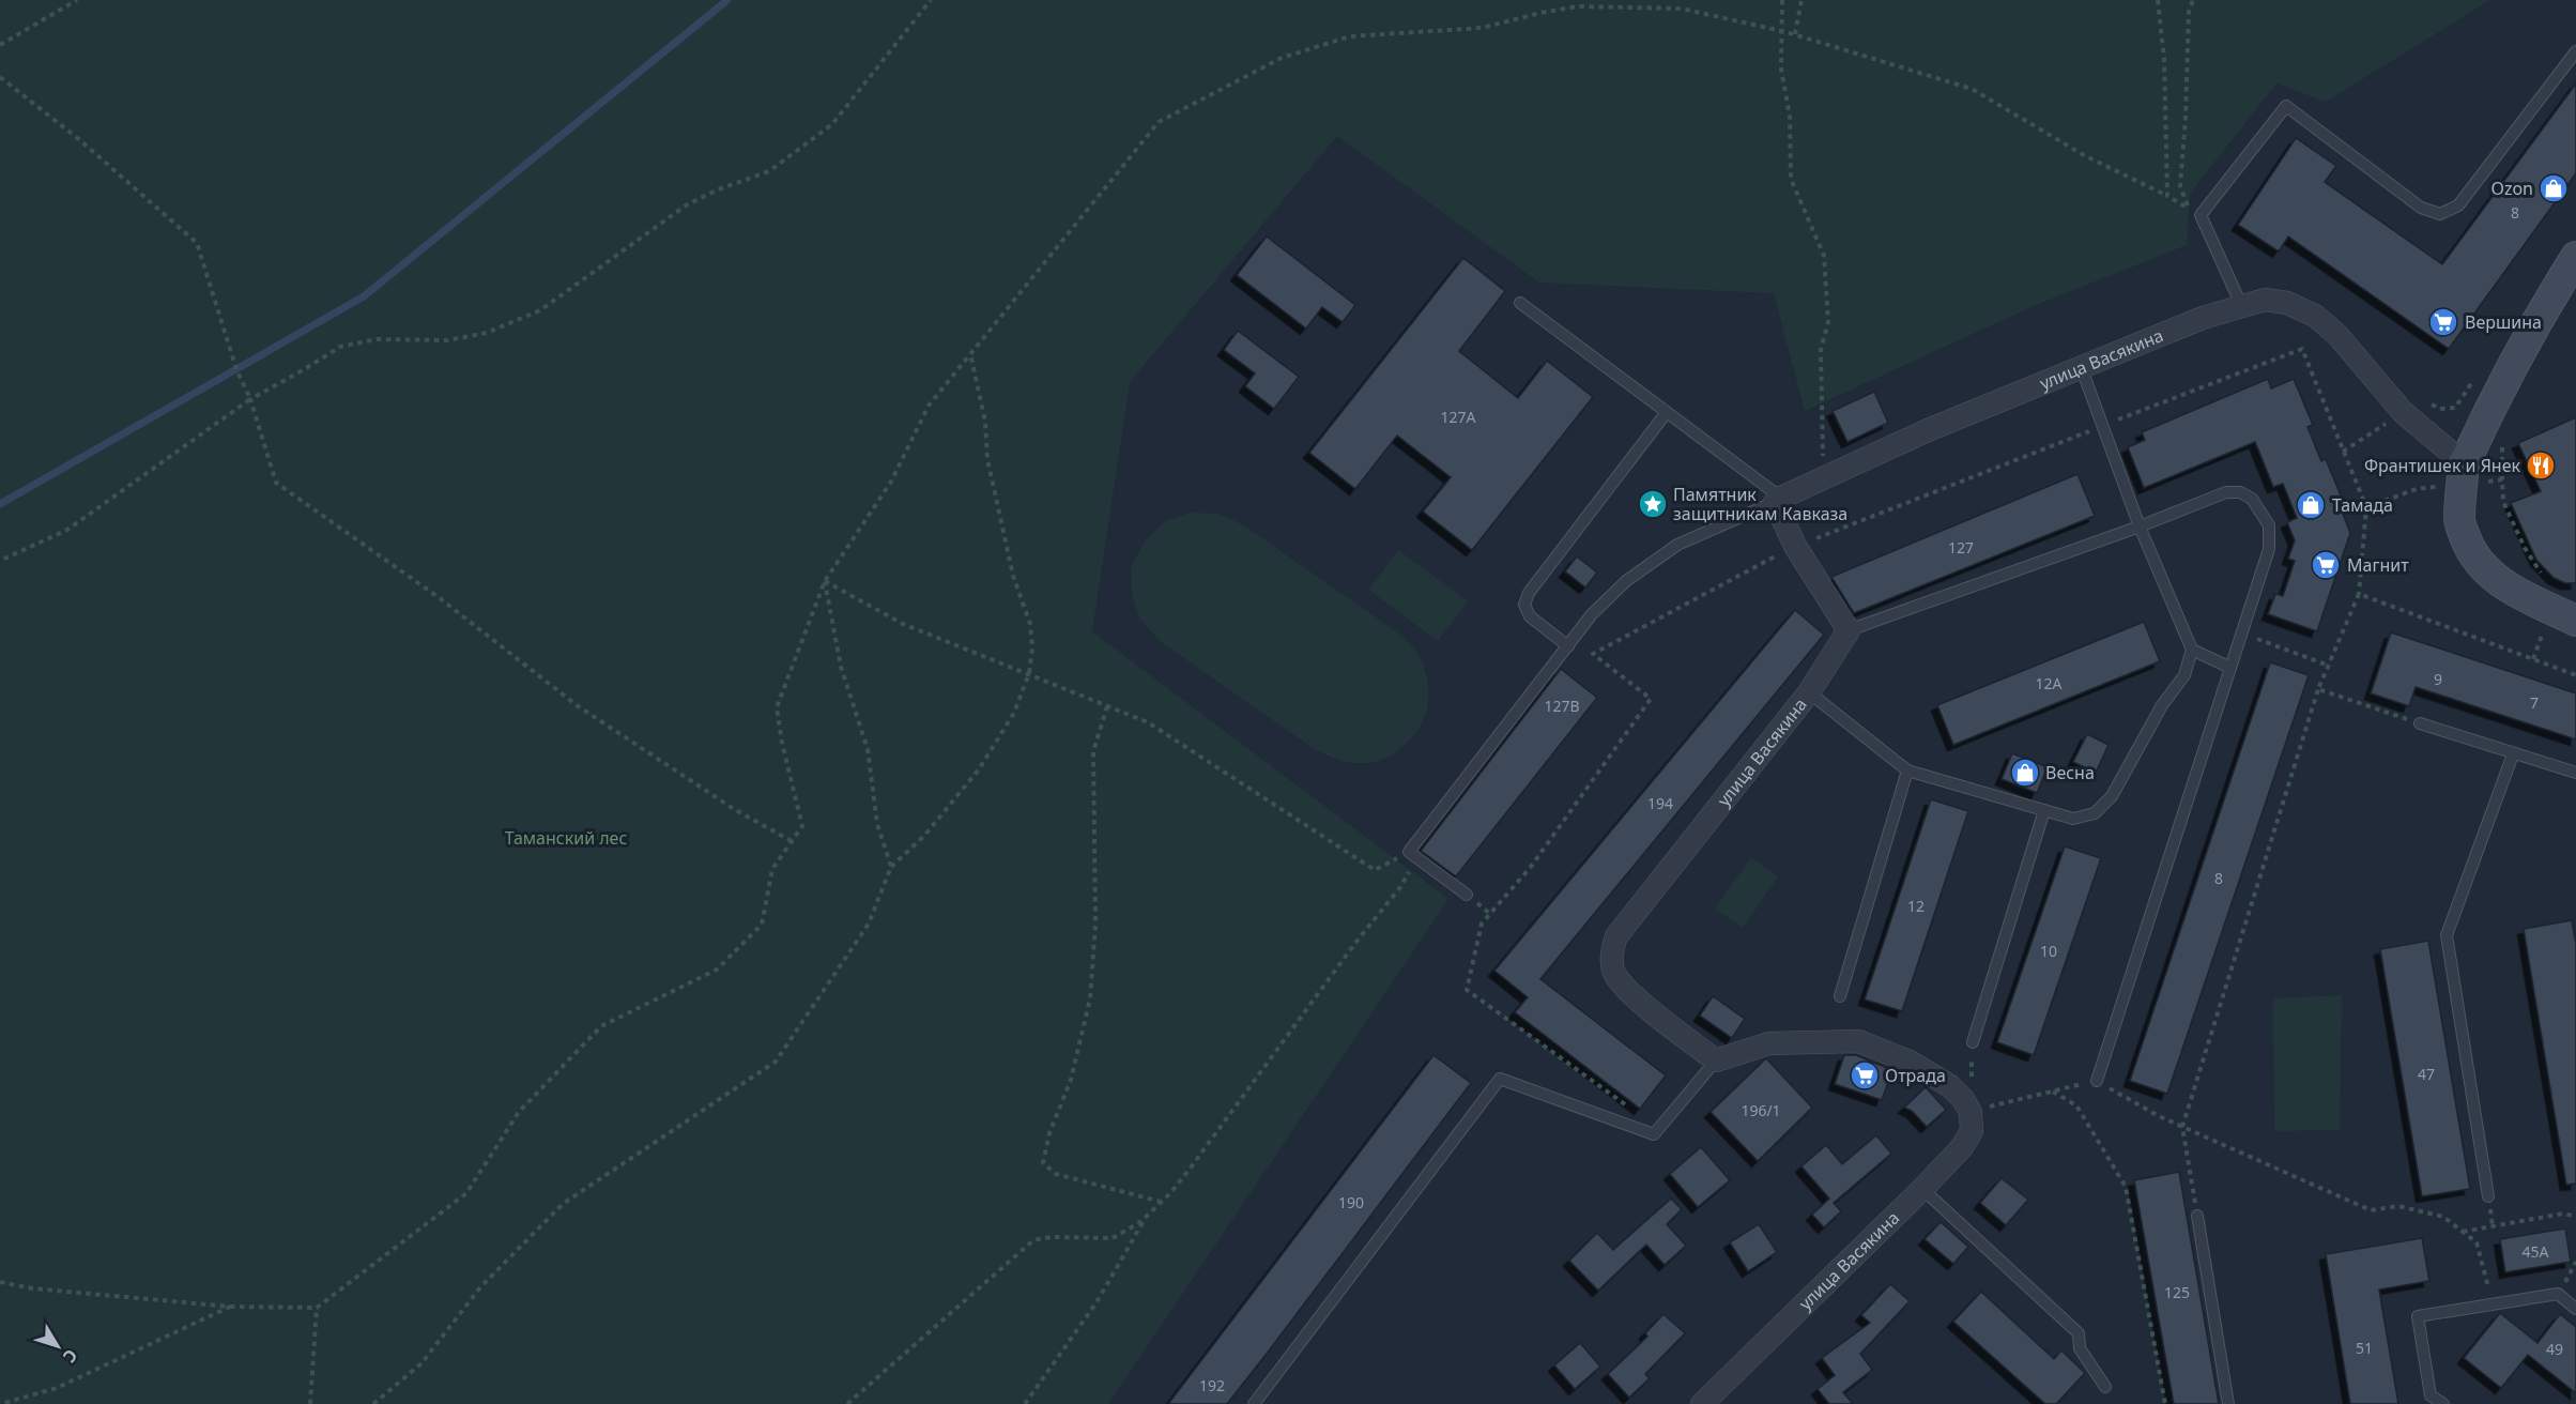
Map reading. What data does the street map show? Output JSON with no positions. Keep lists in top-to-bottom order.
{
  "streets": {
    "street": ["улица Васякина"]
  },
  "parks": ["Таманский лес"],
  "places": {
    "shop": ["Ozon", "Тамада", "Весна"],
    "supermarket": ["Вершина", "Магнит", "Отрада"],
    "restaurant": ["Франтишек и Янек"],
    "place": ["Памятник защитникам Кавказа"]
  },
  "house_numbers": [
    "8",
    "127А",
    "127",
    "9",
    "12А",
    "7",
    "127В",
    "194",
    "8",
    "12",
    "10",
    "47",
    "196/1",
    "190",
    "45А",
    "125",
    "51",
    "49",
    "192"
  ],
  "north": "bottom right"
}
